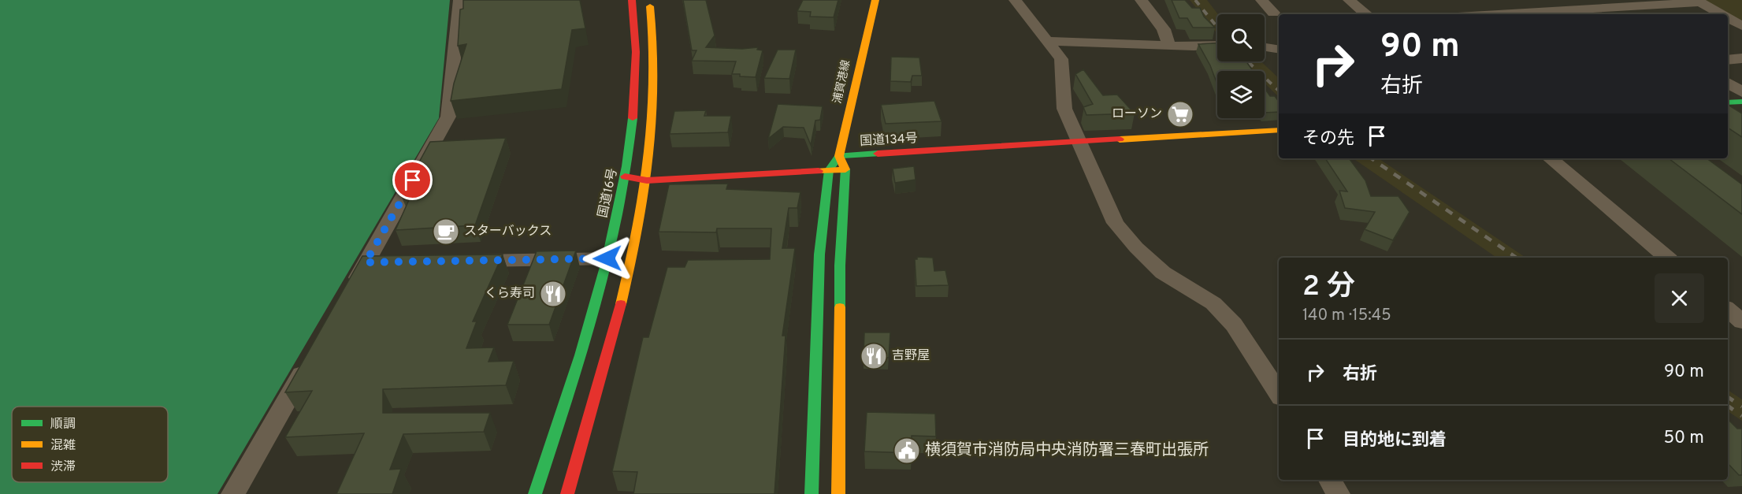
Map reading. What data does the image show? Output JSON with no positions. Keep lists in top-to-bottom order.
{
  "streets": {
    "main road": ["浦賀港線", "国道134号", "国道16号"]
  },
  "crossings": [
    ["浦賀港線", "国道134号"]
  ],
  "places": {
    "supermarket": ["ローソン"],
    "cafe": ["スターバックス"],
    "restaurant": ["くら寿司", "吉野屋"],
    "public building": ["横須賀市消防局中央消防署三春町出張所"]
  },
  "legend": ["順調", "混雑", "渋滞"],
  "page": {
    "turn": ["90 m", "右折"],
    "then": "その先",
    "heading": ["2 分", "140 m · 15:45"],
    "list": [
      {
        "name": "右折",
        "value": "90 m"
      },
      {
        "name": "目的地に到着",
        "value": "50 m"
      }
    ]
  }
}
